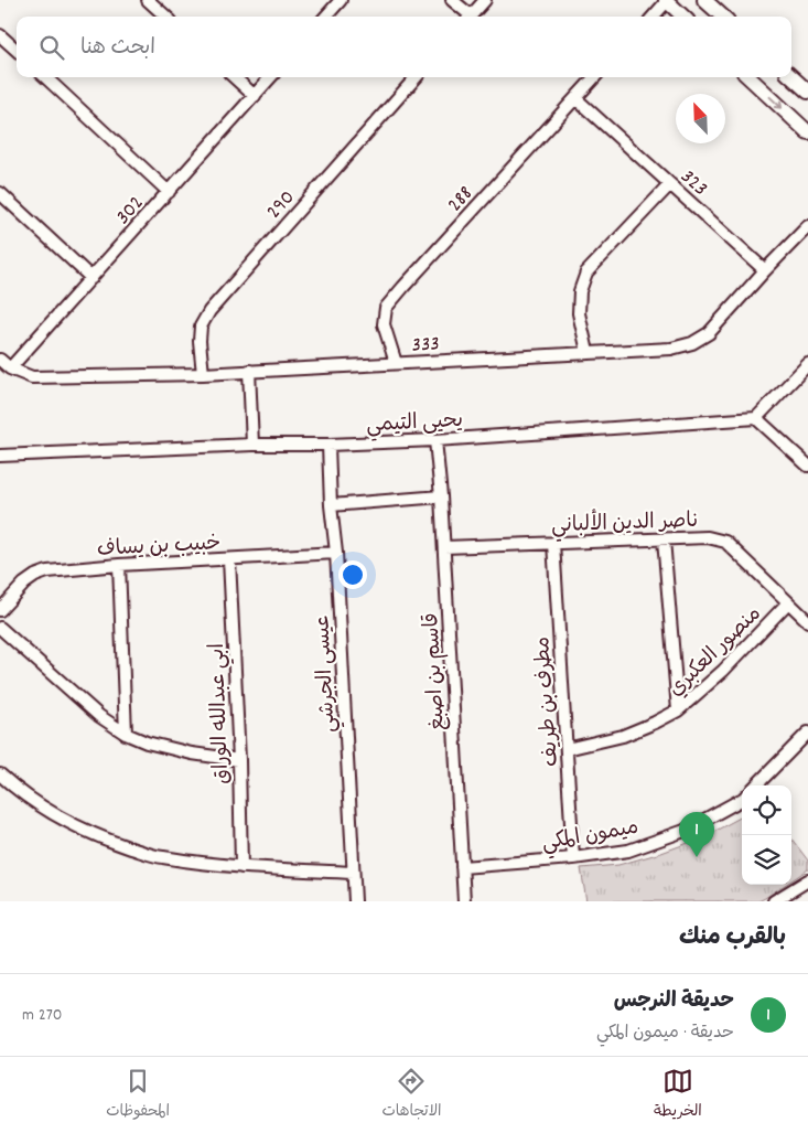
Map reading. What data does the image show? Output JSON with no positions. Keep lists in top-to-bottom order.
{
  "streets": {
    "street": [
      "323",
      "288",
      "290",
      "302",
      "333",
      "يحيى التيمي",
      "ناصر الدين الألباني",
      "خبيب بن يساف",
      "منصور العكبري",
      "قاسم بن اصبغ",
      "عيسى الجرشي",
      "مطرف بن طريف",
      "ابي عبدالله الوراق",
      "ميمون المكي"
    ]
  },
  "crossings": [
    ["323", "288"],
    ["323", "333"],
    ["288", "333"],
    ["290", "333"],
    ["302", "333"],
    ["يحيى التيمي", "قاسم بن اصبغ"],
    ["يحيى التيمي", "عيسى الجرشي"],
    ["ناصر الدين الألباني", "منصور العكبري"],
    ["ناصر الدين الألباني", "قاسم بن اصبغ"],
    ["ناصر الدين الألباني", "مطرف بن طريف"],
    ["خبيب بن يساف", "عيسى الجرشي"],
    ["خبيب بن يساف", "ابي عبدالله الوراق"],
    ["منصور العكبري", "مطرف بن طريف"],
    ["قاسم بن اصبغ", "ميمون المكي"],
    ["مطرف بن طريف", "ميمون المكي"]
  ],
  "north": "top left",
  "page": {
    "search": "ابحث هنا",
    "pins": "1",
    "heading": "بالقرب منك",
    "list": [
      {
        "mark": "1",
        "name": "حديقة النرجس",
        "note": "حديقة · ميمون المكي",
        "value": "270 m"
      }
    ],
    "nav": ["الخريطة", "الاتجاهات", "المحفوظات"]
  }
}
